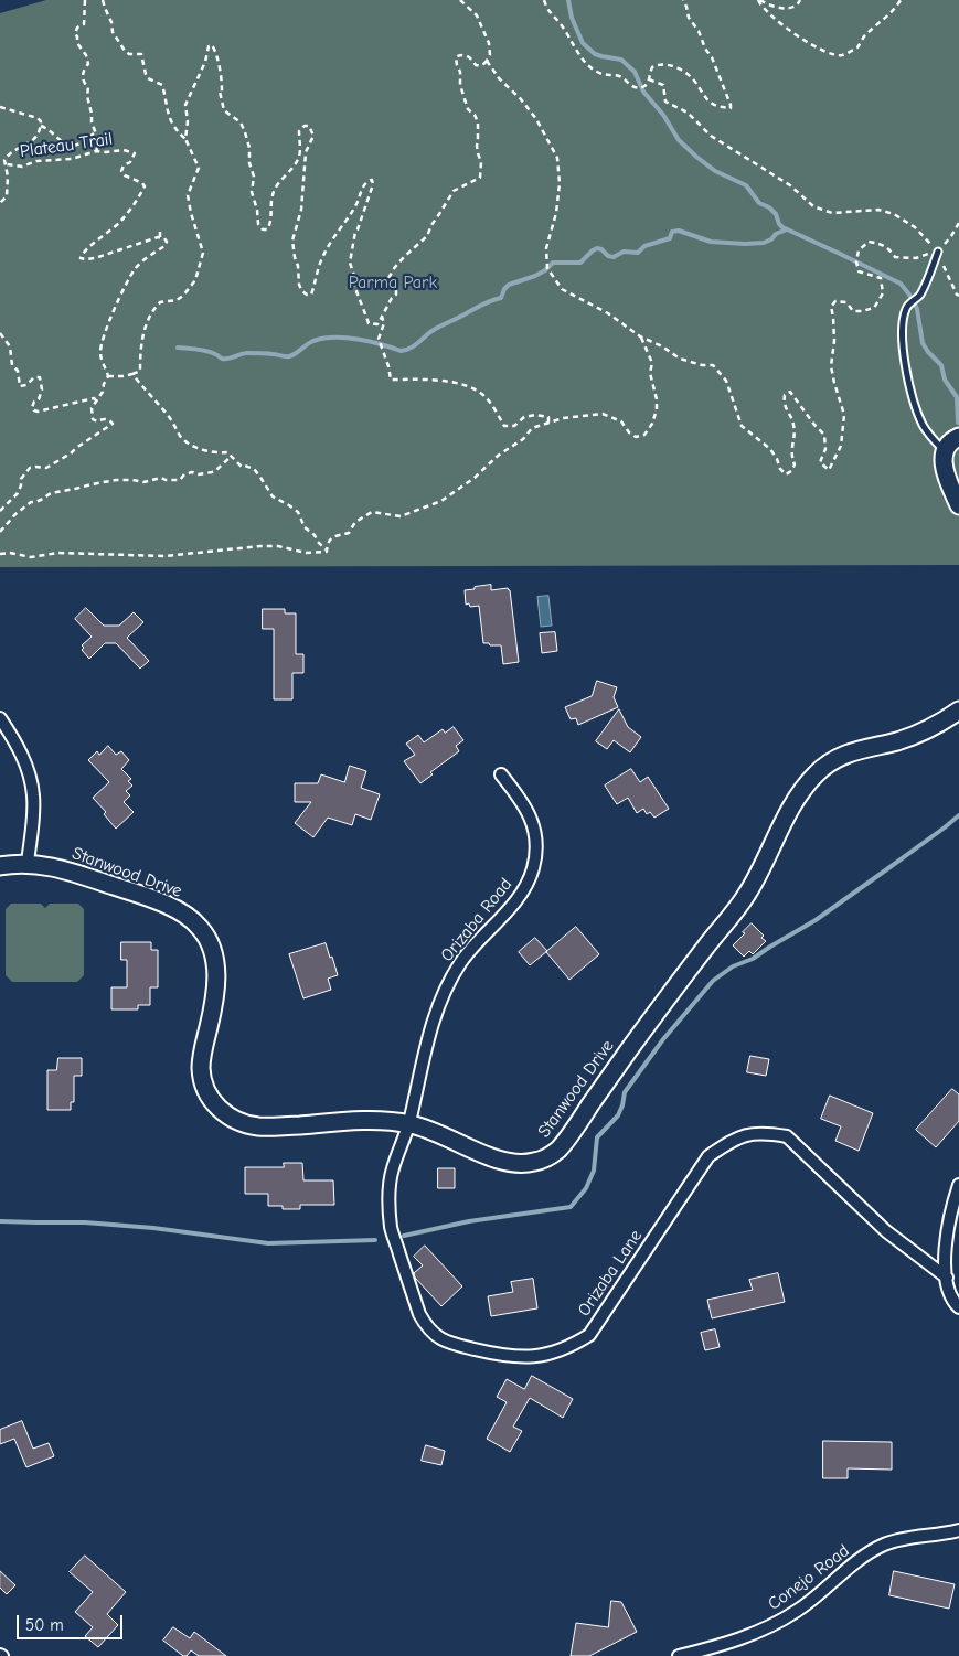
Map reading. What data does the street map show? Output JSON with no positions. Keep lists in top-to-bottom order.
{
  "streets": {
    "main road": ["Stanwood Drive"],
    "street": ["Orizaba Road", "Orizaba Lane", "Conejo Road"],
    "path": ["Plateau Trail"]
  },
  "crossings": [
    ["Stanwood Drive", "Orizaba Road"],
    ["Stanwood Drive", "Orizaba Lane"],
    ["Orizaba Road", "Orizaba Lane"]
  ],
  "parks": ["Parma Park"],
  "scale_bar": "50 m"
}
